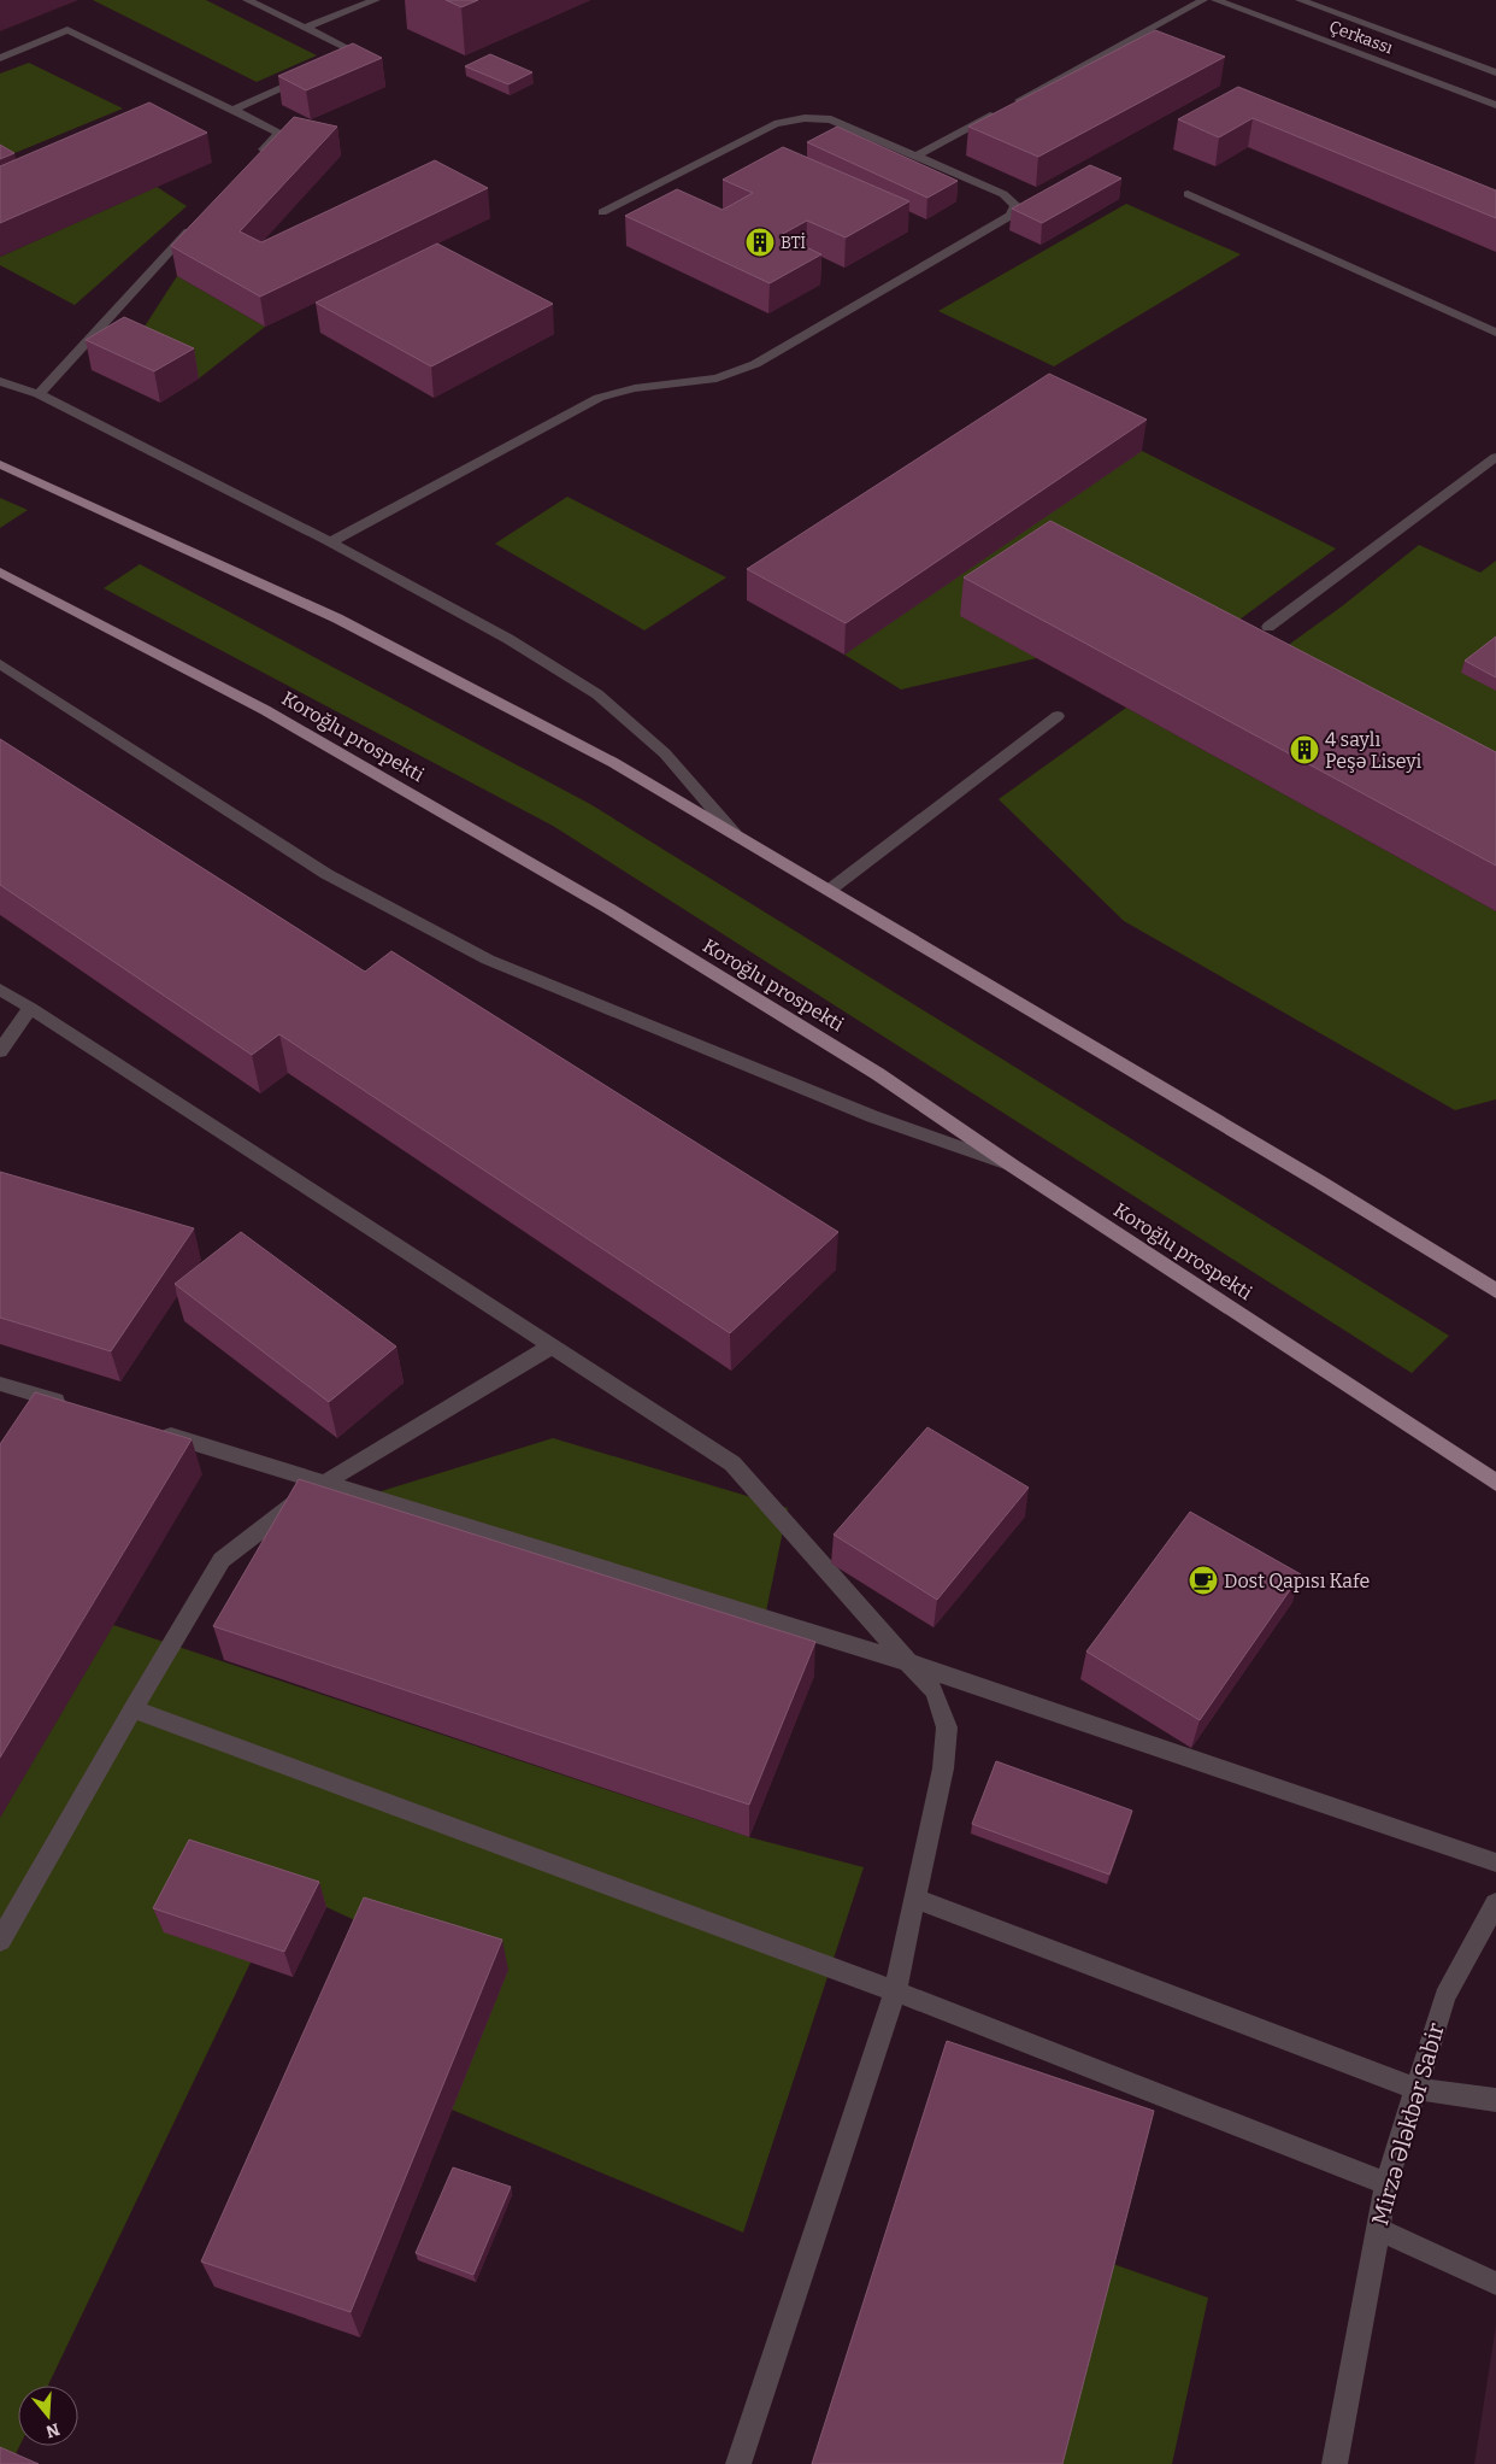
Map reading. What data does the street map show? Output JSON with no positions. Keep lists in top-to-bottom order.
{
  "streets": {
    "main road": ["Koroğlu prospekti"],
    "street": ["Çerkassı", "Mirzə Ələkbər Sabir"]
  },
  "places": {
    "building": ["BTİ", "4 saylı Peşə Liseyi"],
    "cafe": ["Dost Qapısı Kafe"]
  },
  "north": "bottom"
}
